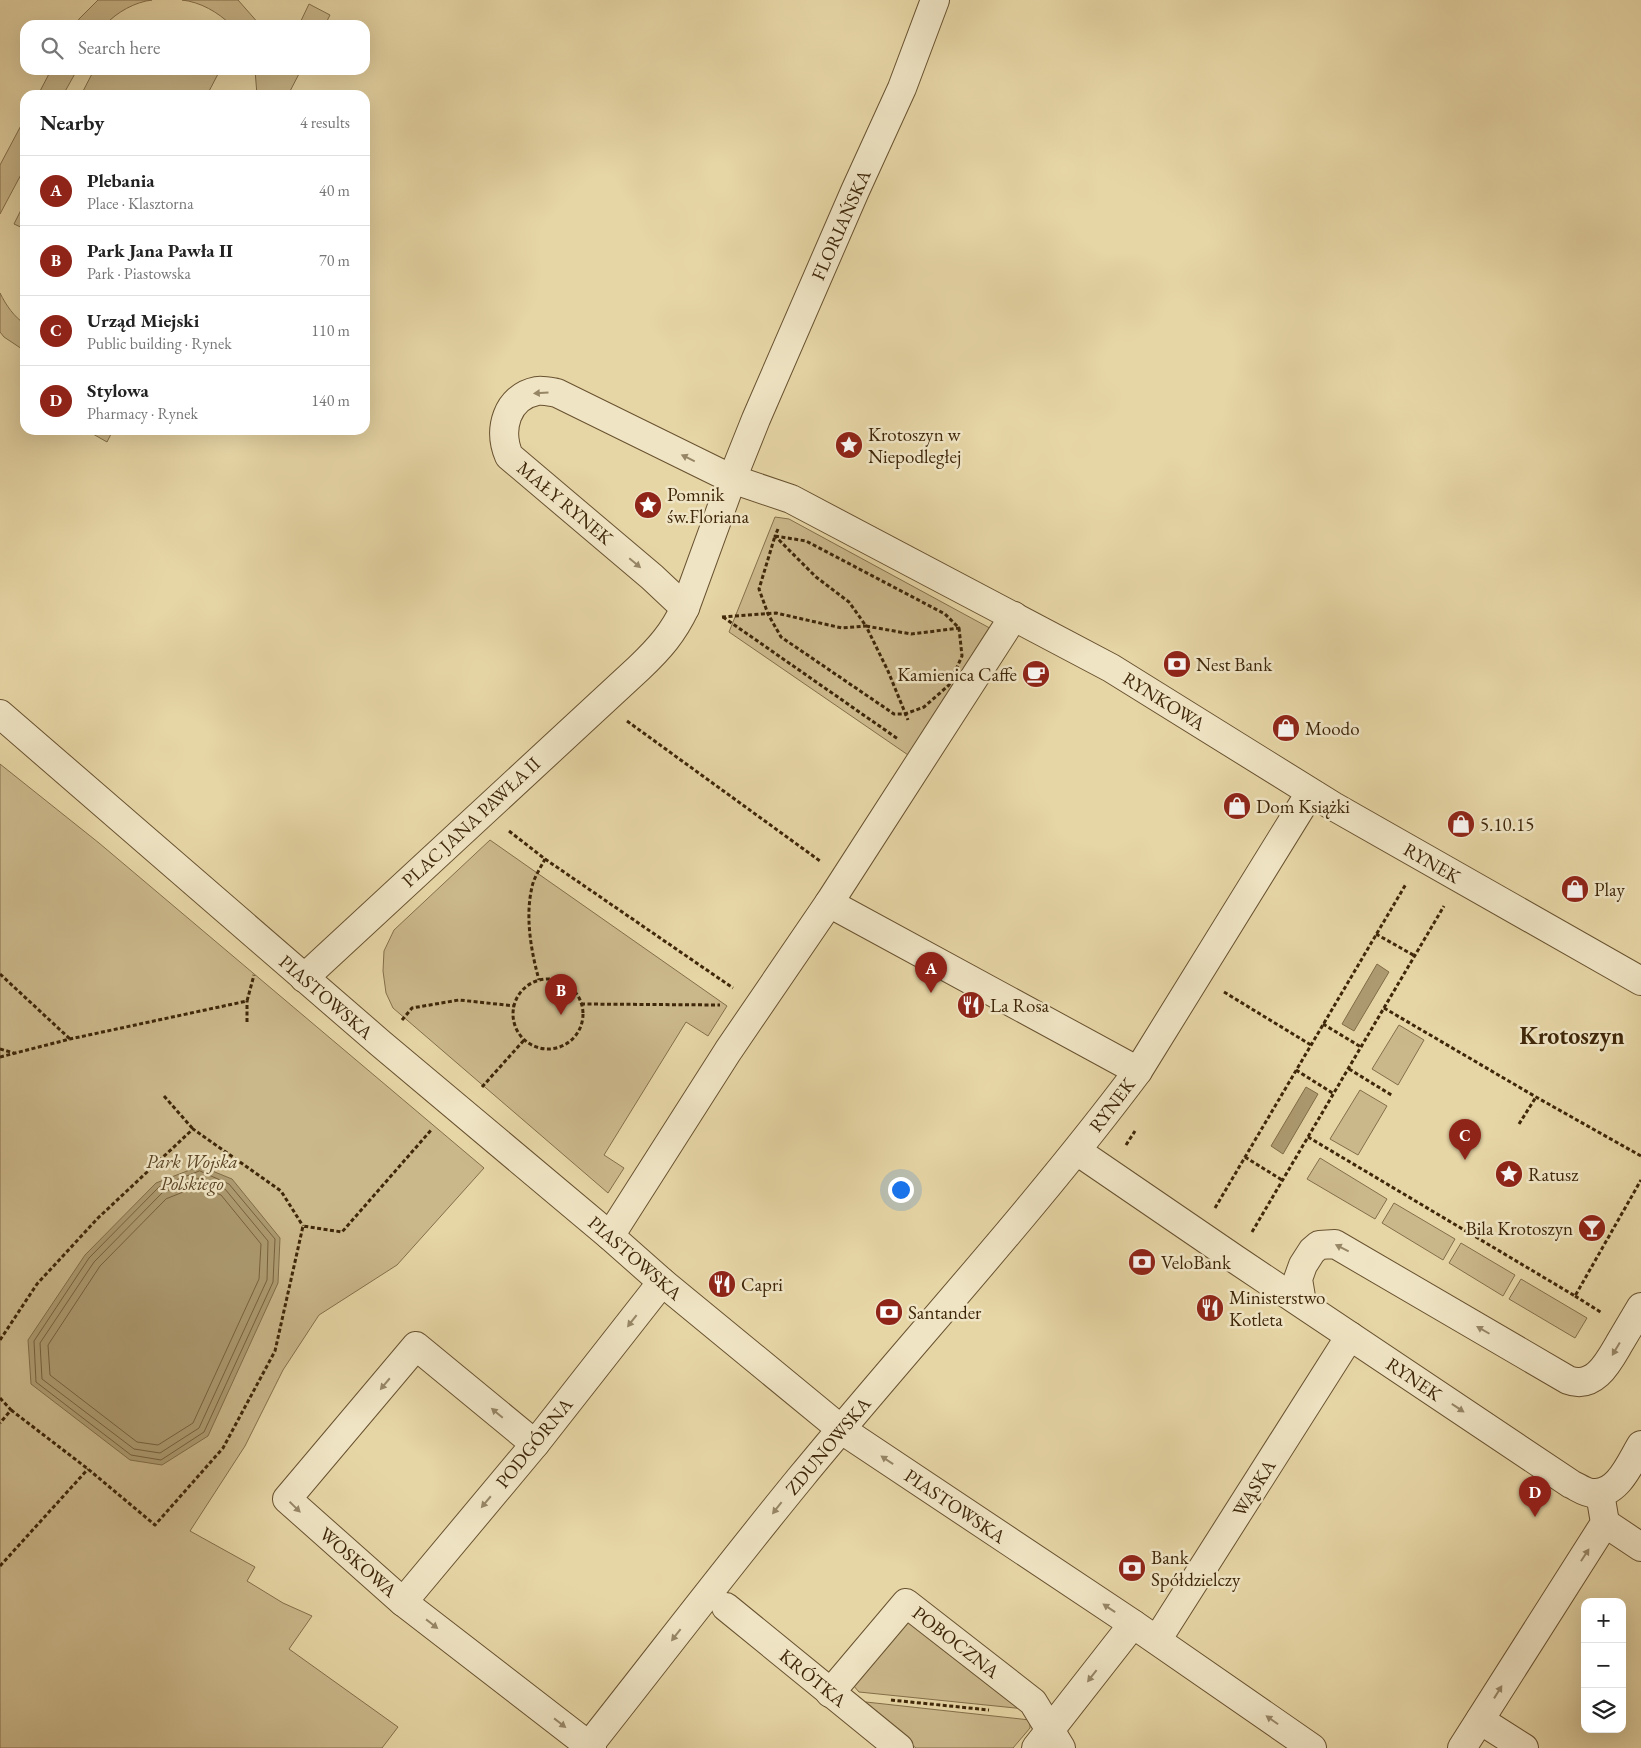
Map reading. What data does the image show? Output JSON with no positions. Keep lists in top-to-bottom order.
{
  "streets": {
    "street": [
      "FLORIAŃSKA",
      "MAŁY RYNEK",
      "RYNKOWA",
      "PLAC JANA PAWŁA II",
      "RYNEK",
      "PIASTOWSKA",
      "PODGÓRNA",
      "ZDUNOWSKA",
      "WĄSKA",
      "WOSKOWA",
      "POBOCZNA",
      "KRÓTKA"
    ]
  },
  "crossings": [
    ["FLORIAŃSKA", "MAŁY RYNEK"],
    ["MAŁY RYNEK", "RYNKOWA"],
    ["MAŁY RYNEK", "PLAC JANA PAWŁA II"],
    ["RYNKOWA", "RYNEK"],
    ["PLAC JANA PAWŁA II", "PIASTOWSKA"],
    ["RYNEK", "ZDUNOWSKA"],
    ["RYNEK", "WĄSKA"],
    ["PIASTOWSKA", "PODGÓRNA"],
    ["PIASTOWSKA", "ZDUNOWSKA"],
    ["PIASTOWSKA", "WĄSKA"],
    ["PODGÓRNA", "WOSKOWA"],
    ["ZDUNOWSKA", "WOSKOWA"],
    ["POBOCZNA", "KRÓTKA"]
  ],
  "one_way": ["PODGÓRNA", "ZDUNOWSKA"],
  "districts": ["Krotoszyn"],
  "parks": ["Park Wojska Polskiego"],
  "places": {
    "place": ["Krotoszyn w Niepodległej", "Pomnik św.Floriana", "Ratusz"],
    "bank": [
      "Nest Bank",
      "VeloBank",
      "Santander",
      "Bank Spółdzielczy"
    ],
    "cafe": ["Kamienica Caffe"],
    "shop": [
      "Moodo",
      "Dom Książki",
      "5.10.15",
      "Play"
    ],
    "restaurant": ["La Rosa", "Capri", "Ministerstwo Kotleta"],
    "bar": ["Bila Krotoszyn"]
  },
  "page": {
    "search": "Search here",
    "heading": ["Nearby", "4 results"],
    "list": [
      {
        "mark": "A",
        "name": "Plebania",
        "note": "Place · Klasztorna",
        "value": "40 m"
      },
      {
        "mark": "B",
        "name": "Park Jana Pawła II",
        "note": "Park · Piastowska",
        "value": "70 m"
      },
      {
        "mark": "C",
        "name": "Urząd Miejski",
        "note": "Public building · Rynek",
        "value": "110 m"
      },
      {
        "mark": "D",
        "name": "Stylowa",
        "note": "Pharmacy · Rynek",
        "value": "140 m"
      }
    ],
    "pins": [
      "A",
      "B",
      "C",
      "D"
    ],
    "map_buttons": ["+", "−"]
  }
}
